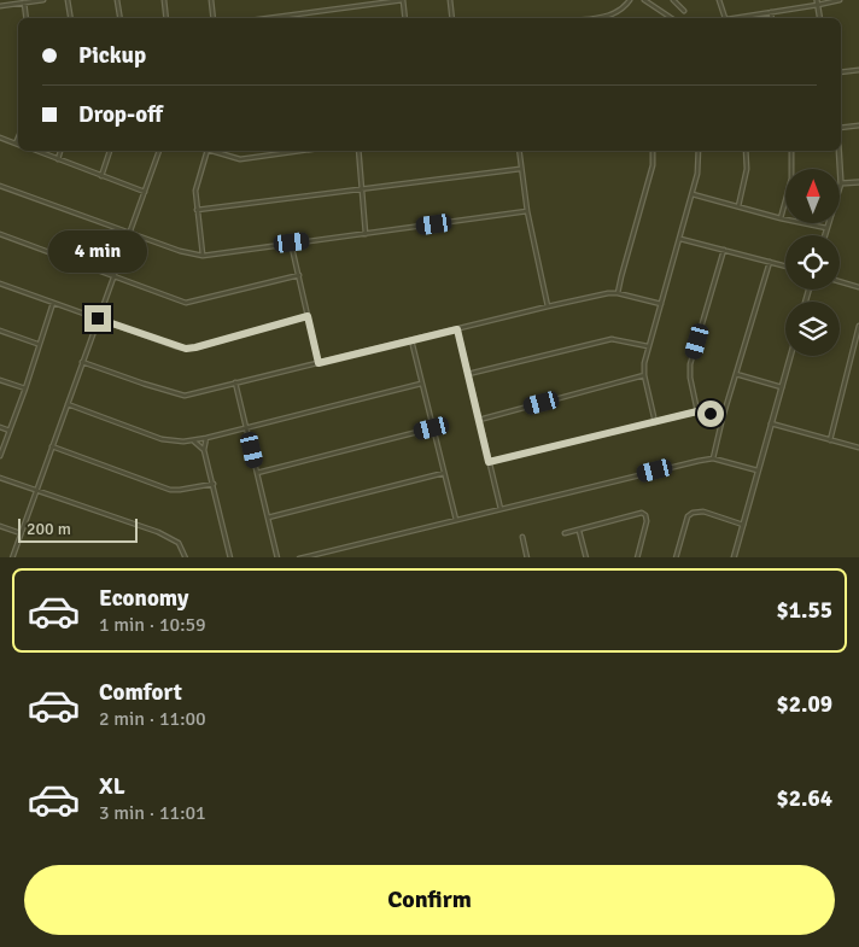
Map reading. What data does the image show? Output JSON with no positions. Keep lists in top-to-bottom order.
{
  "scale_bar": "200 m",
  "north": "top",
  "page": {
    "banner": ["Pickup", "Drop-off"],
    "bubble": "4 min",
    "scale": "200 m",
    "list": [
      {
        "name": "Economy",
        "note": "1 min · 10:59",
        "value": "$1.55"
      },
      {
        "name": "Comfort",
        "note": "2 min · 11:00",
        "value": "$2.09"
      },
      {
        "name": "XL",
        "note": "3 min · 11:01",
        "value": "$2.64"
      }
    ],
    "buttons": "Confirm"
  }
}
